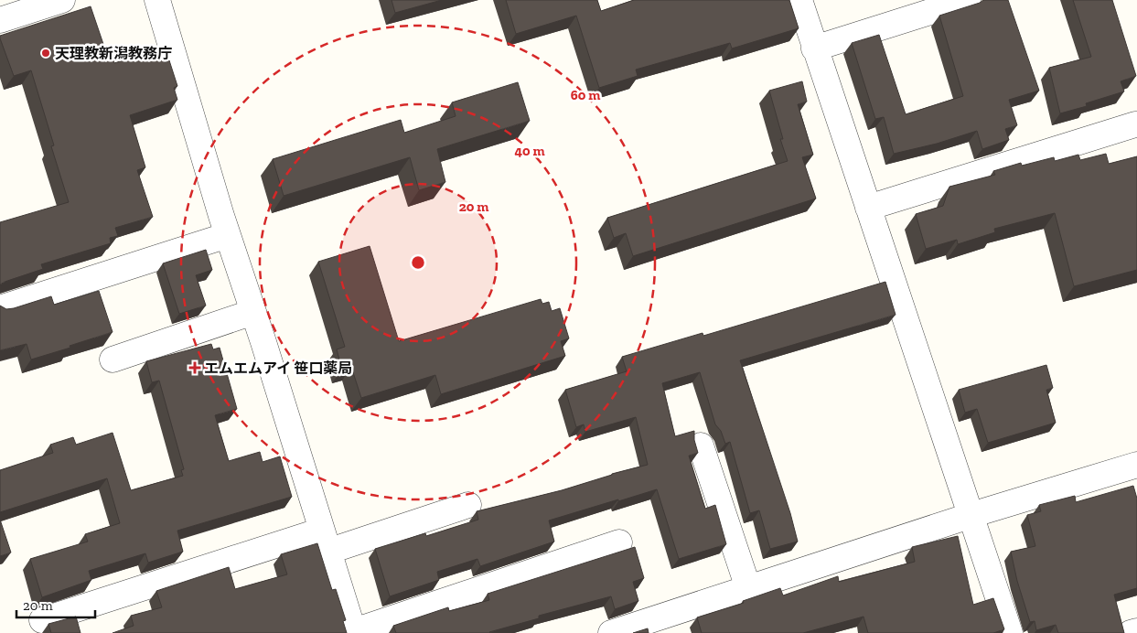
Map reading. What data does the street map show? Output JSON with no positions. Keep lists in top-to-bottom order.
{
  "places": {
    "other": ["天理教新潟教務庁"],
    "health": ["エムエムアイ 笹口薬局"]
  },
  "scale_bar": "20 m",
  "rings": ["60 m", "40 m", "20 m"]
}
